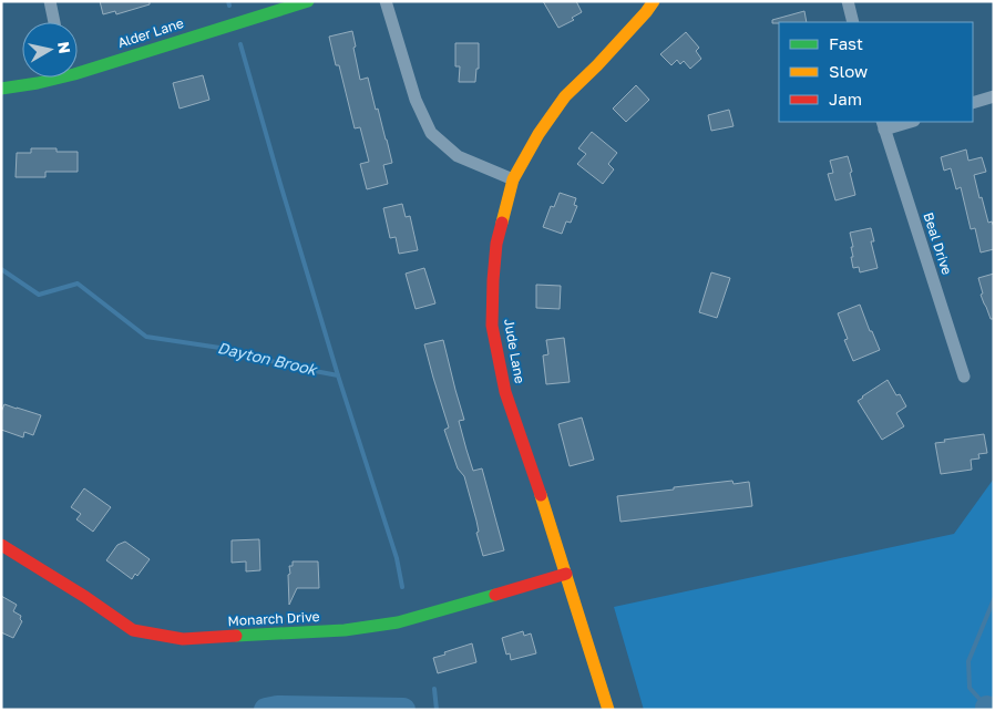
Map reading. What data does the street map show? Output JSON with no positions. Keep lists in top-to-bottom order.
{
  "streets": {
    "street": [
      "Alder Lane",
      "Beal Drive",
      "Jude Lane",
      "Monarch Drive"
    ]
  },
  "crossings": [
    ["Jude Lane", "Monarch Drive"]
  ],
  "water": ["Dayton Brook"],
  "legend": ["Fast", "Slow", "Jam"],
  "north": "right"
}
